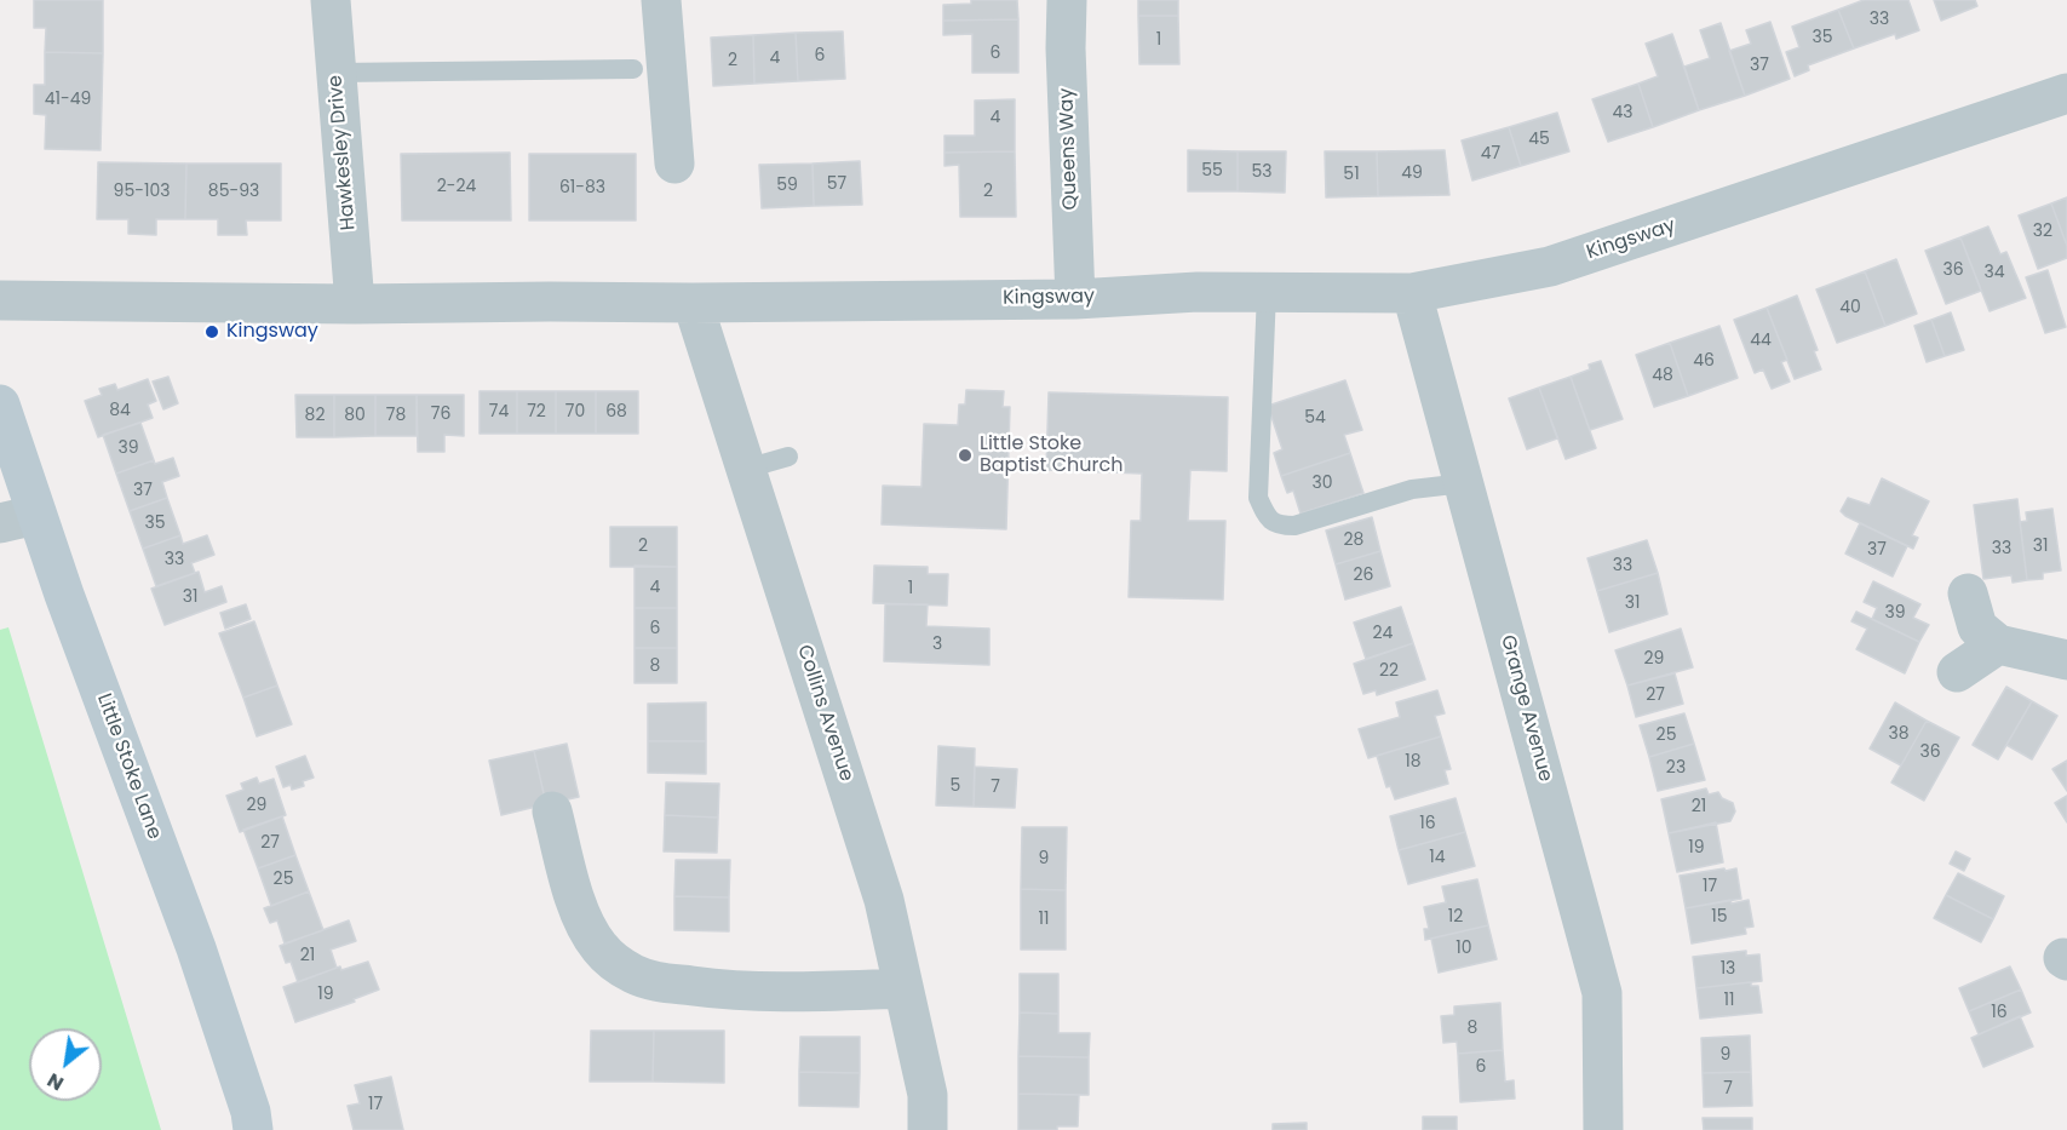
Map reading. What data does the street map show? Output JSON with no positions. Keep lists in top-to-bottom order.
{
  "streets": {
    "street": [
      "Queens Way",
      "Hawkesley Drive",
      "Kingsway",
      "Grange Avenue",
      "Collins Avenue",
      "Little Stoke Lane"
    ]
  },
  "crossings": [
    ["Queens Way", "Kingsway"],
    ["Hawkesley Drive", "Kingsway"],
    ["Kingsway", "Grange Avenue"],
    ["Kingsway", "Collins Avenue"]
  ],
  "places": ["Kingsway", "Little Stoke Baptist Church"],
  "house_numbers": [
    "33",
    "35",
    "1",
    "6",
    "6",
    "4",
    "2",
    "37",
    "41-49",
    "43",
    "4",
    "45",
    "47",
    "55",
    "53",
    "49",
    "51",
    "57",
    "59",
    "2-24",
    "61-83",
    "95-103",
    "85-93",
    "2",
    "32",
    "36",
    "34",
    "40",
    "44",
    "46",
    "48",
    "84",
    "74",
    "72",
    "70",
    "68",
    "76",
    "82",
    "80",
    "78",
    "54",
    "39",
    "30",
    "37",
    "35",
    "28",
    "2",
    "31",
    "33",
    "37",
    "33",
    "33",
    "26",
    "4",
    "1",
    "31",
    "31",
    "39",
    "6",
    "24",
    "3",
    "29",
    "8",
    "22",
    "27",
    "38",
    "25",
    "36",
    "18",
    "23",
    "5",
    "7",
    "29",
    "21",
    "16",
    "27",
    "19",
    "14",
    "9",
    "25",
    "17",
    "12",
    "15",
    "11",
    "10",
    "21",
    "13",
    "19",
    "11",
    "16",
    "8",
    "9",
    "6",
    "7",
    "17"
  ],
  "north": "bottom left"
}
